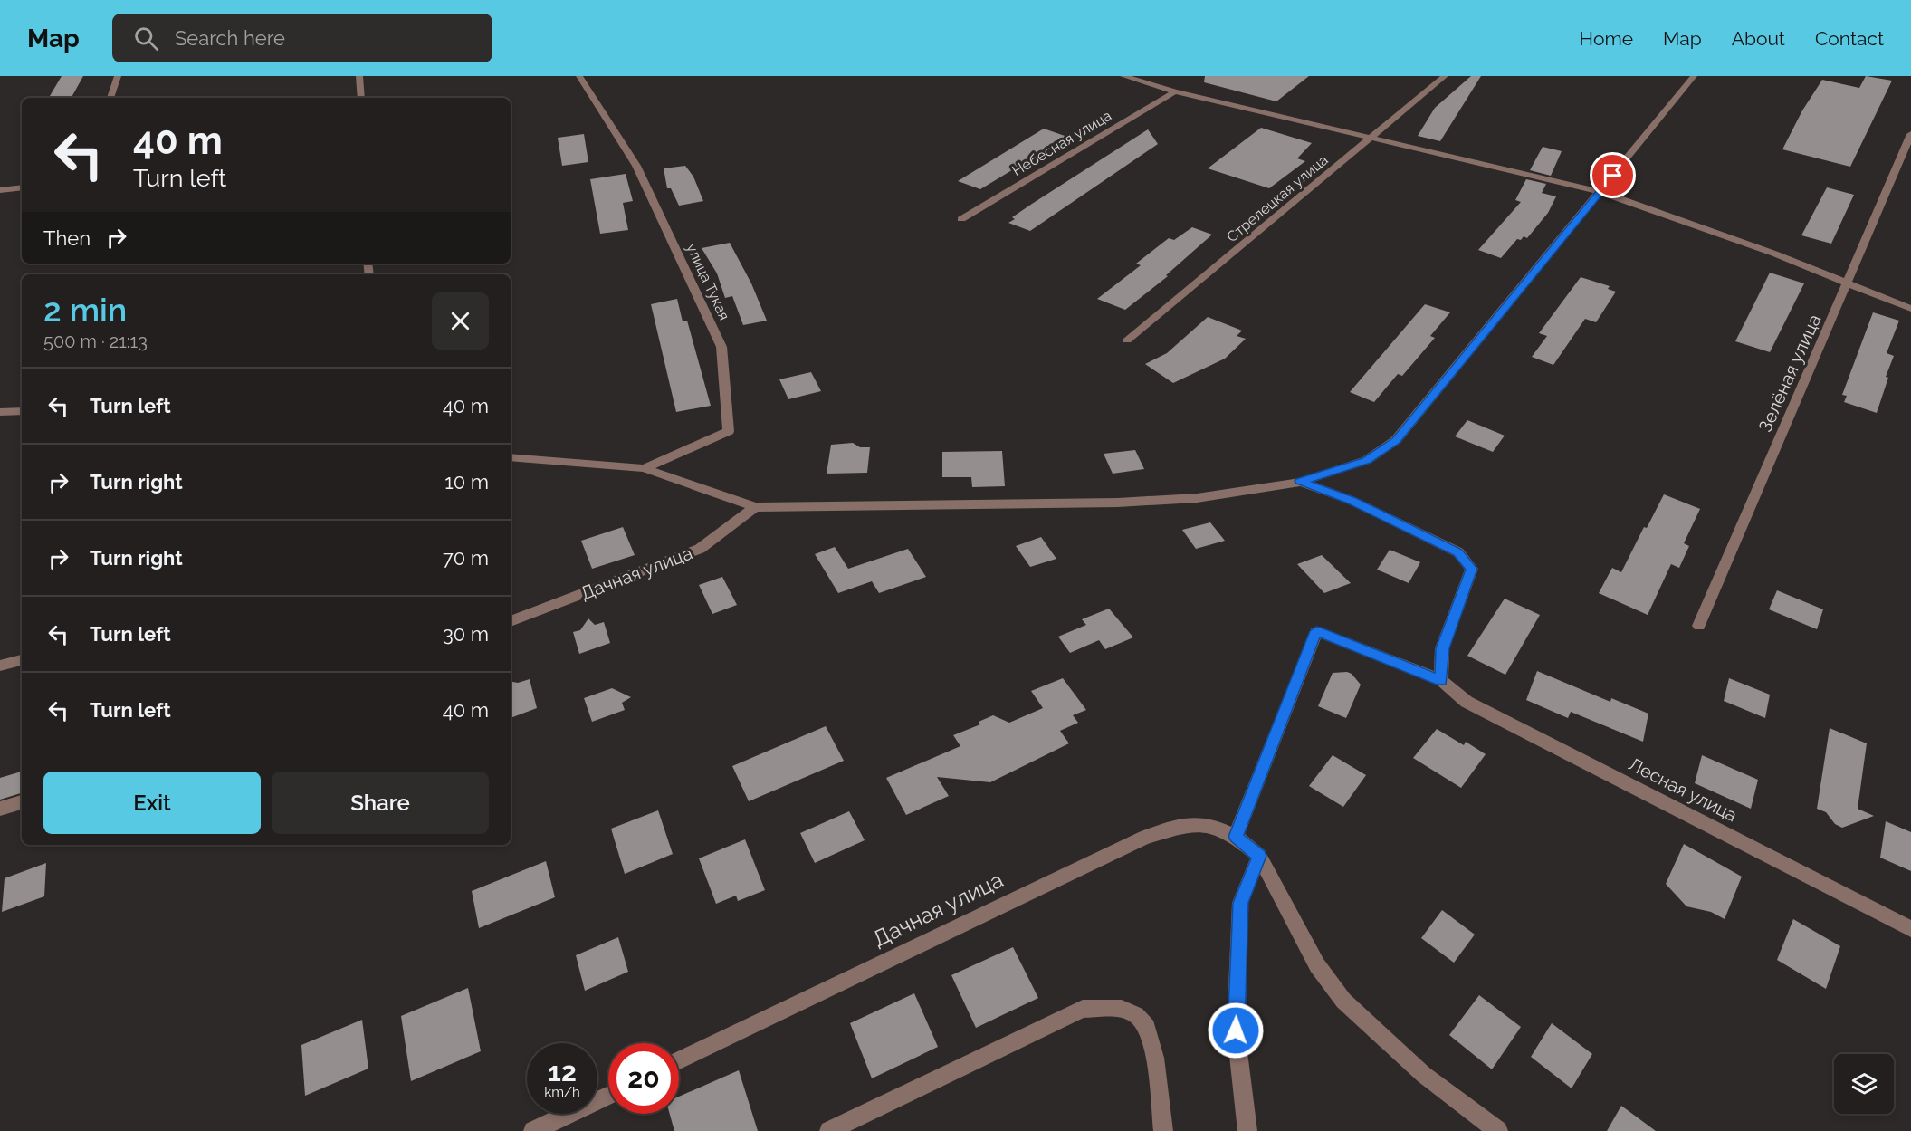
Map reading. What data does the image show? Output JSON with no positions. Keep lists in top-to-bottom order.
{
  "streets": {
    "street": [
      "Небесная улица",
      "Стрелецкая улица",
      "улица Тукая",
      "Зелёная улица",
      "Дачная улица",
      "Лесная улица"
    ]
  },
  "crossings": [
    ["Дачная улица", "Лесная улица"]
  ],
  "page": {
    "header": "Map",
    "search": "Search here",
    "nav": [
      "Home",
      "Map",
      "About",
      "Contact"
    ],
    "turn": ["40 m", "Turn left"],
    "then": "Then",
    "heading": ["2 min", "500 m · 21:13"],
    "list": [
      {
        "name": "Turn left",
        "value": "40 m"
      },
      {
        "name": "Turn right",
        "value": "10 m"
      },
      {
        "name": "Turn right",
        "value": "70 m"
      },
      {
        "name": "Turn left",
        "value": "30 m"
      },
      {
        "name": "Turn left",
        "value": "40 m"
      }
    ],
    "buttons": ["Exit", "Share"],
    "speed": "12 km/h",
    "limit": "20"
  }
}
